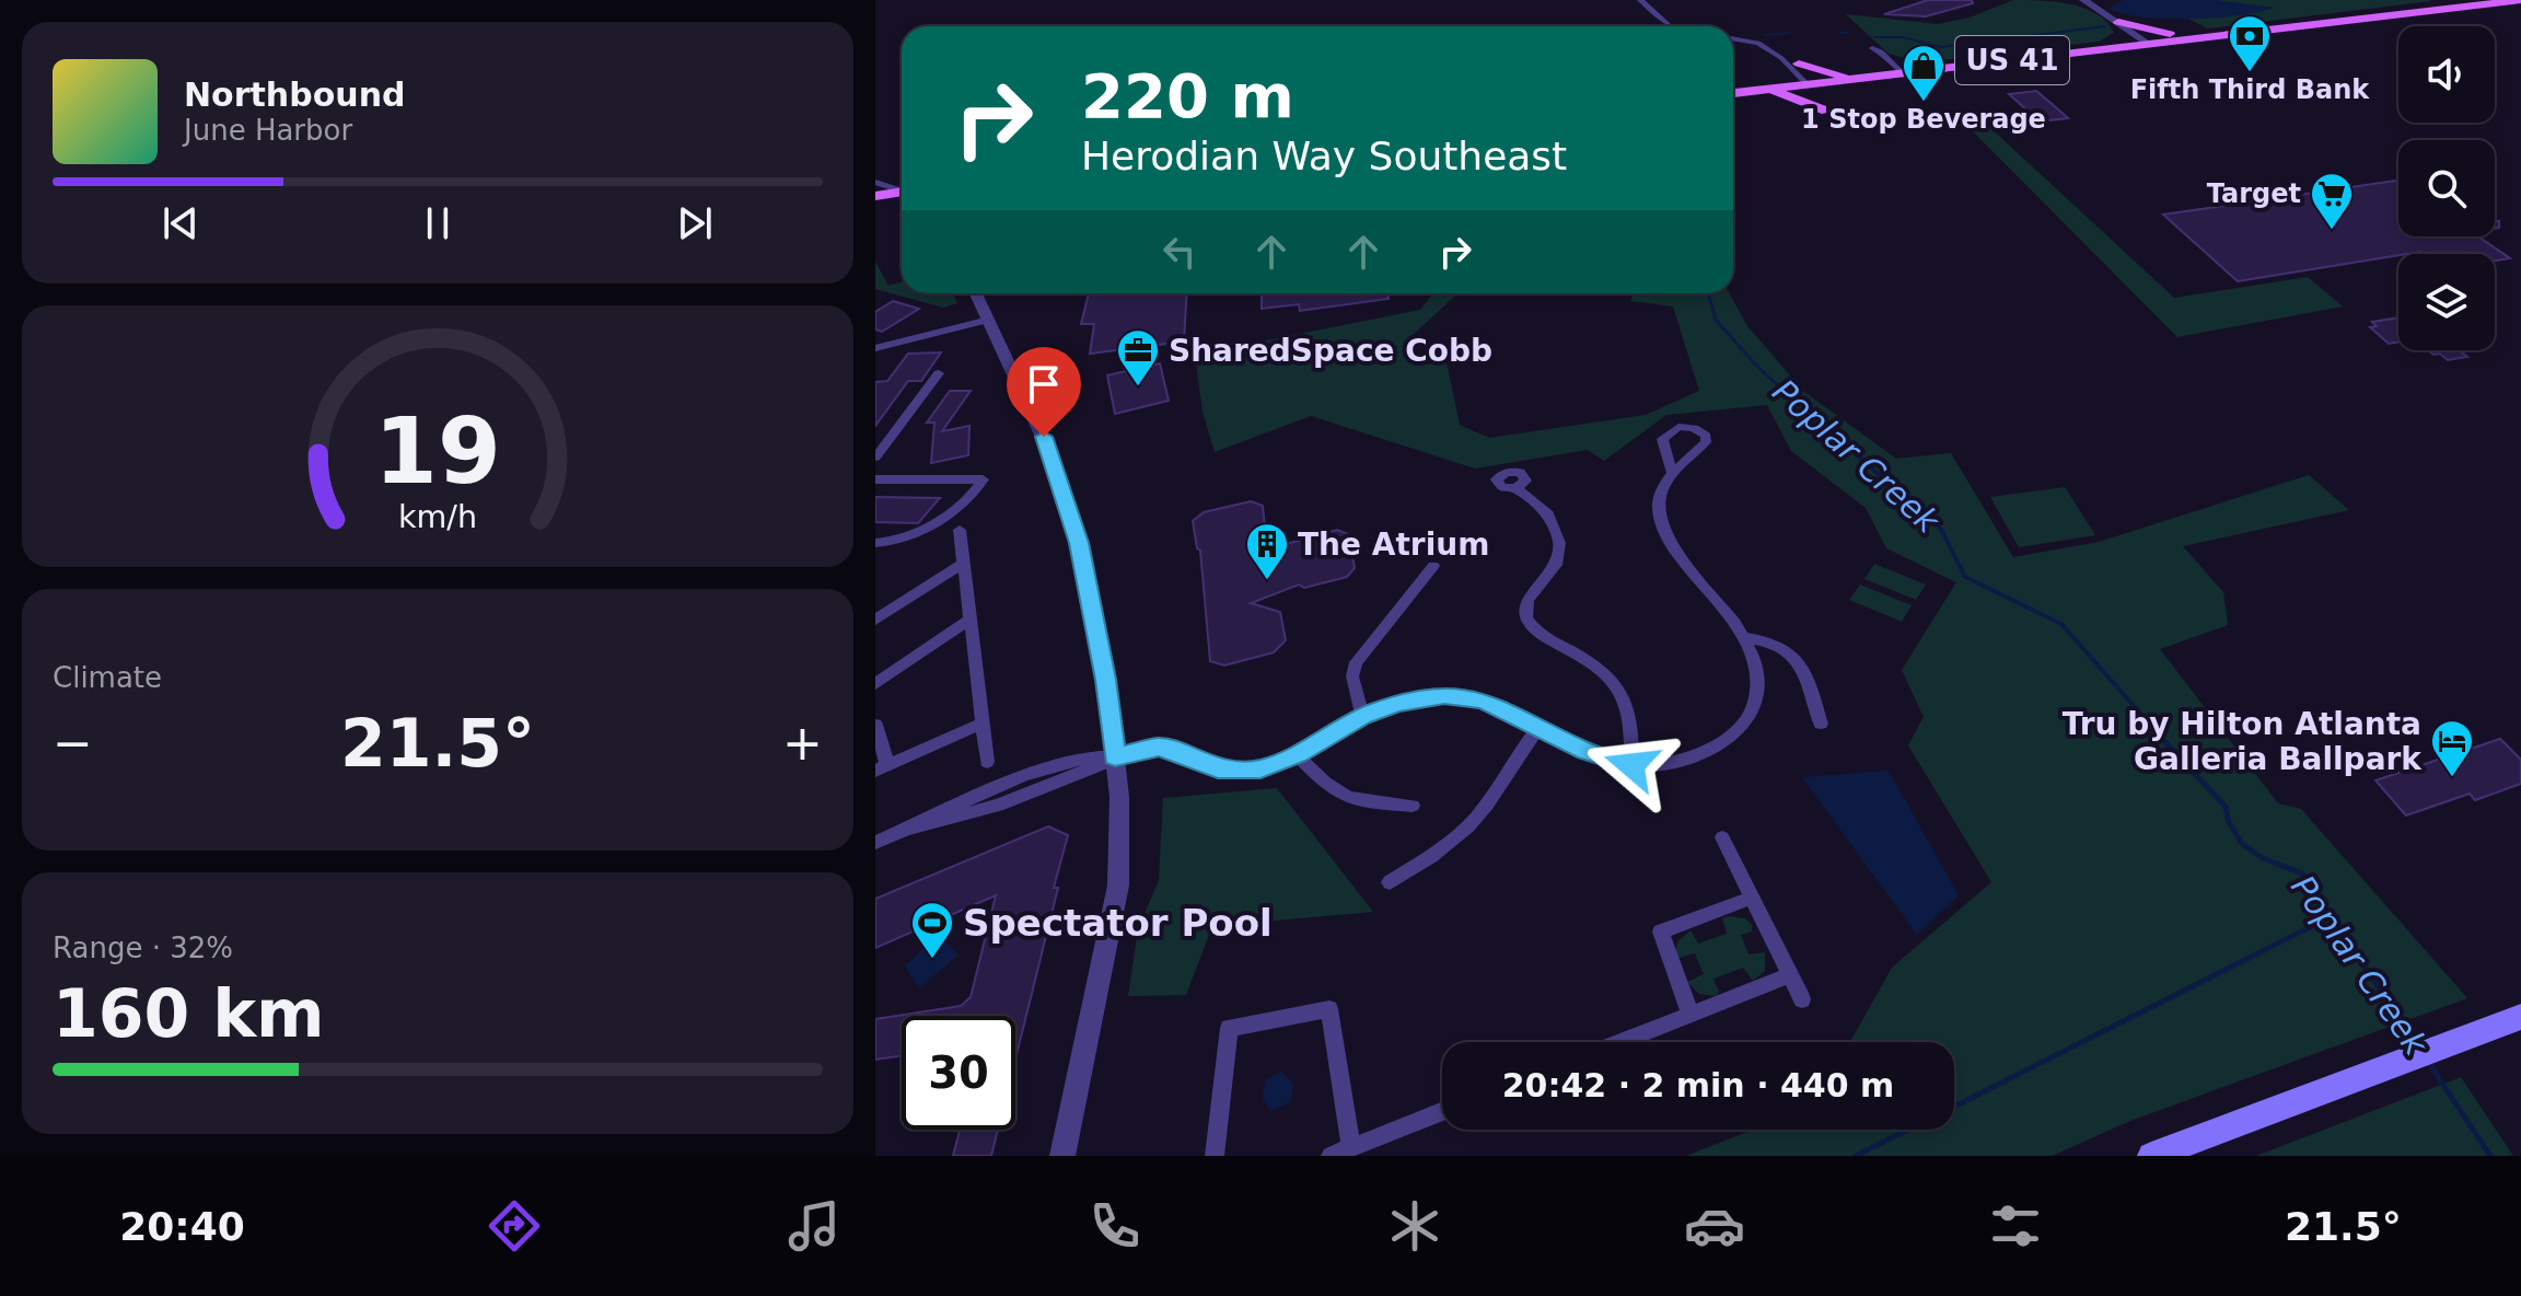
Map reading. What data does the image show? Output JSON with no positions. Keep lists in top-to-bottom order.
{
  "streets": {
    "main road": ["US 41"]
  },
  "water": ["Poplar Creek"],
  "places": {
    "bank": ["Fifth Third Bank"],
    "shop": ["1 Stop Beverage"],
    "supermarket": ["Target"],
    "office": ["SharedSpace Cobb"],
    "building": ["The Atrium"],
    "hotel": ["Tru by Hilton Atlanta Galleria Ballpark"],
    "sports": ["Spectator Pool"]
  },
  "page": {
    "turn": ["220 m", "Herodian Way Southeast"],
    "song": ["Northbound", "June Harbor"],
    "tile": [
      "Climate",
      ["Range · 32%", "160 km"]
    ],
    "heat": ["−", "21.5°", "+"],
    "limit": "30",
    "trip": "20:42 · 2 min · 440 m",
    "tabs": ["20:40", "21.5°"],
    "gauge": ["19", "km/h"]
  }
}
